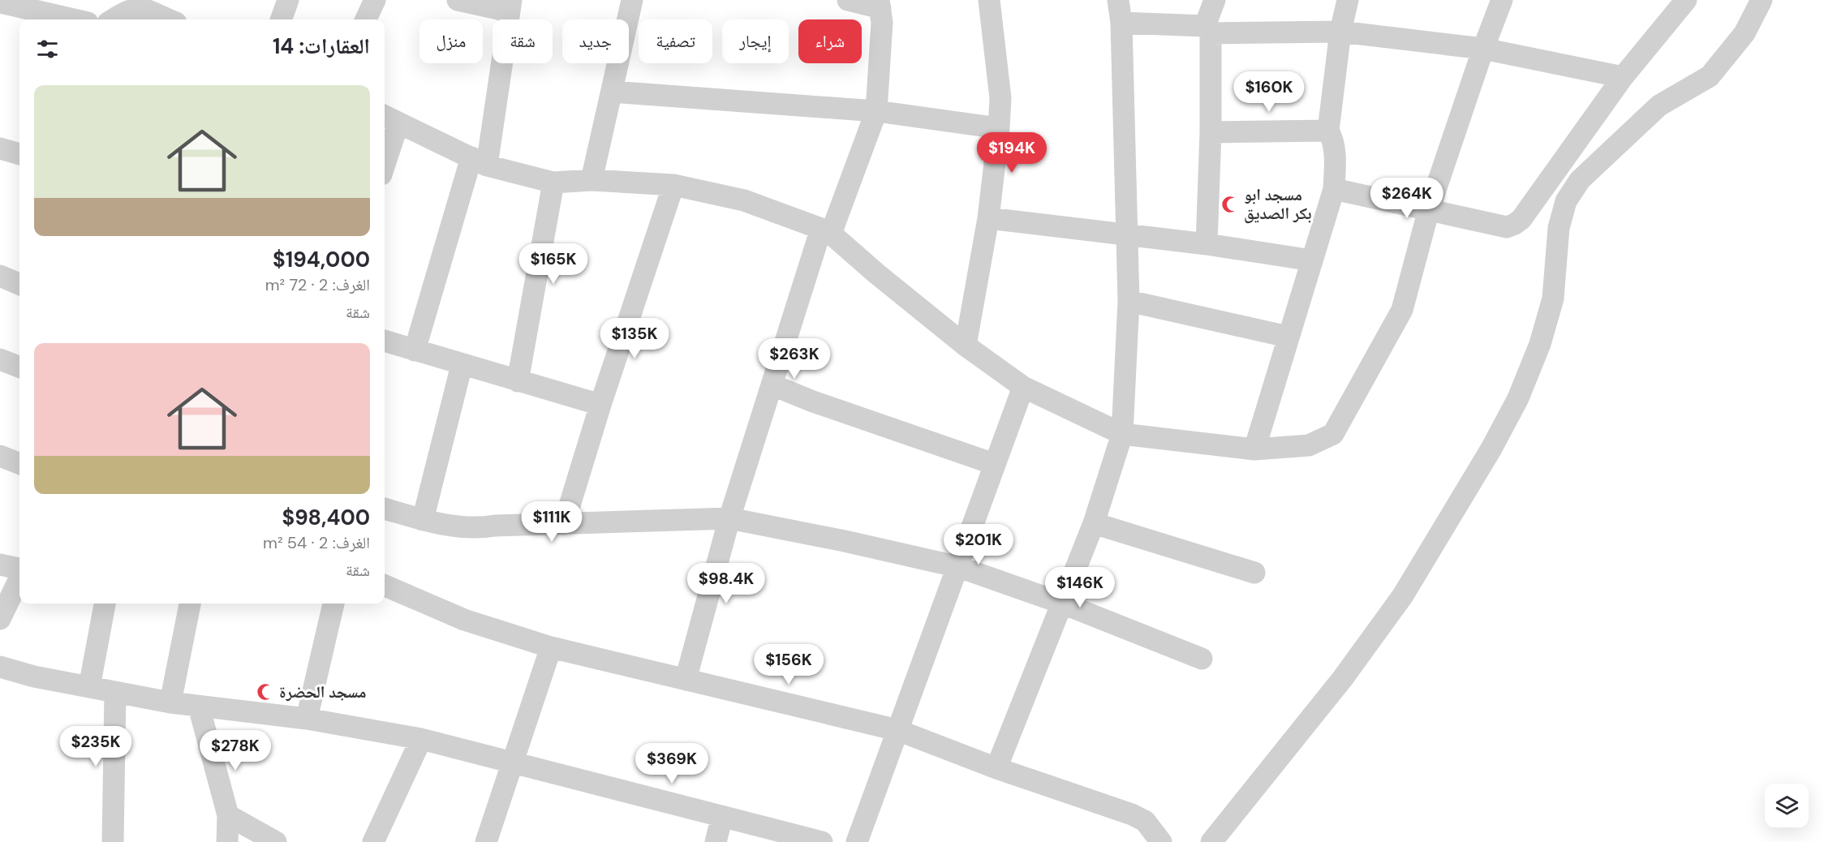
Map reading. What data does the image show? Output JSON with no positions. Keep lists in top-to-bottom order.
{
  "places": {
    "mosque": ["مسجد ابو بكر الصديق", "مسجد الحضرة"]
  },
  "page": {
    "chip": [
      "شراء",
      "إيجار",
      "تصفية",
      "جديد",
      "شقة",
      "منزل"
    ],
    "heading": "العقارات: 14",
    "price": [
      "$160K",
      "$194K",
      "$264K",
      "$165K",
      "$135K",
      "$263K",
      "$111K",
      "$201K",
      "$98.4K",
      "$146K",
      "$156K",
      "$235K",
      "$278K",
      "$369K"
    ],
    "list": [
      {
        "name": "$194,000",
        "note": "الغرف: 2 · 72 m² · شقة"
      },
      {
        "name": "$98,400",
        "note": "الغرف: 2 · 54 m² · شقة"
      }
    ]
  }
}
